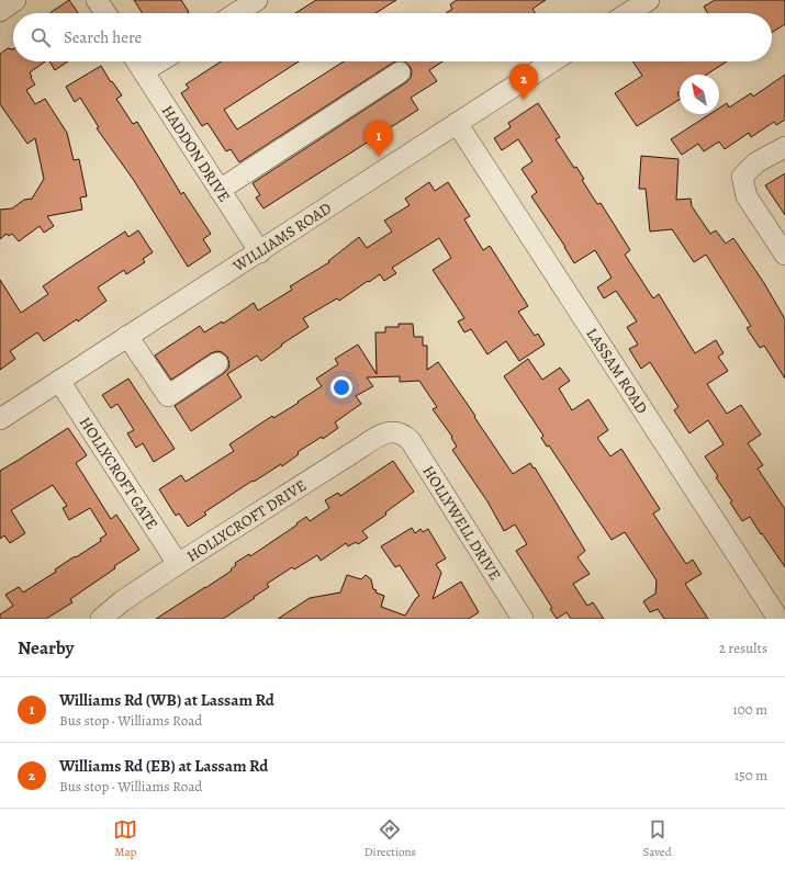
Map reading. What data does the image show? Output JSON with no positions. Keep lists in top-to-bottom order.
{
  "streets": {
    "street": [
      "HADDON DRIVE",
      "WILLIAMS ROAD",
      "LASSAM ROAD",
      "HOLLYCROFT GATE",
      "HOLLYCROFT DRIVE",
      "HOLLYWELL DRIVE"
    ]
  },
  "crossings": [
    ["HADDON DRIVE", "WILLIAMS ROAD"],
    ["WILLIAMS ROAD", "LASSAM ROAD"],
    ["WILLIAMS ROAD", "HOLLYCROFT GATE"],
    ["HOLLYCROFT GATE", "HOLLYCROFT DRIVE"],
    ["HOLLYCROFT DRIVE", "HOLLYWELL DRIVE"]
  ],
  "north": "top left",
  "page": {
    "search": "Search here",
    "pins": ["2", "1"],
    "heading": ["Nearby", "2 results"],
    "list": [
      {
        "mark": "1",
        "name": "Williams Rd (WB) at Lassam Rd",
        "note": "Bus stop · Williams Road",
        "value": "100 m"
      },
      {
        "mark": "2",
        "name": "Williams Rd (EB) at Lassam Rd",
        "note": "Bus stop · Williams Road",
        "value": "150 m"
      }
    ],
    "nav": ["Map", "Directions", "Saved"]
  }
}
